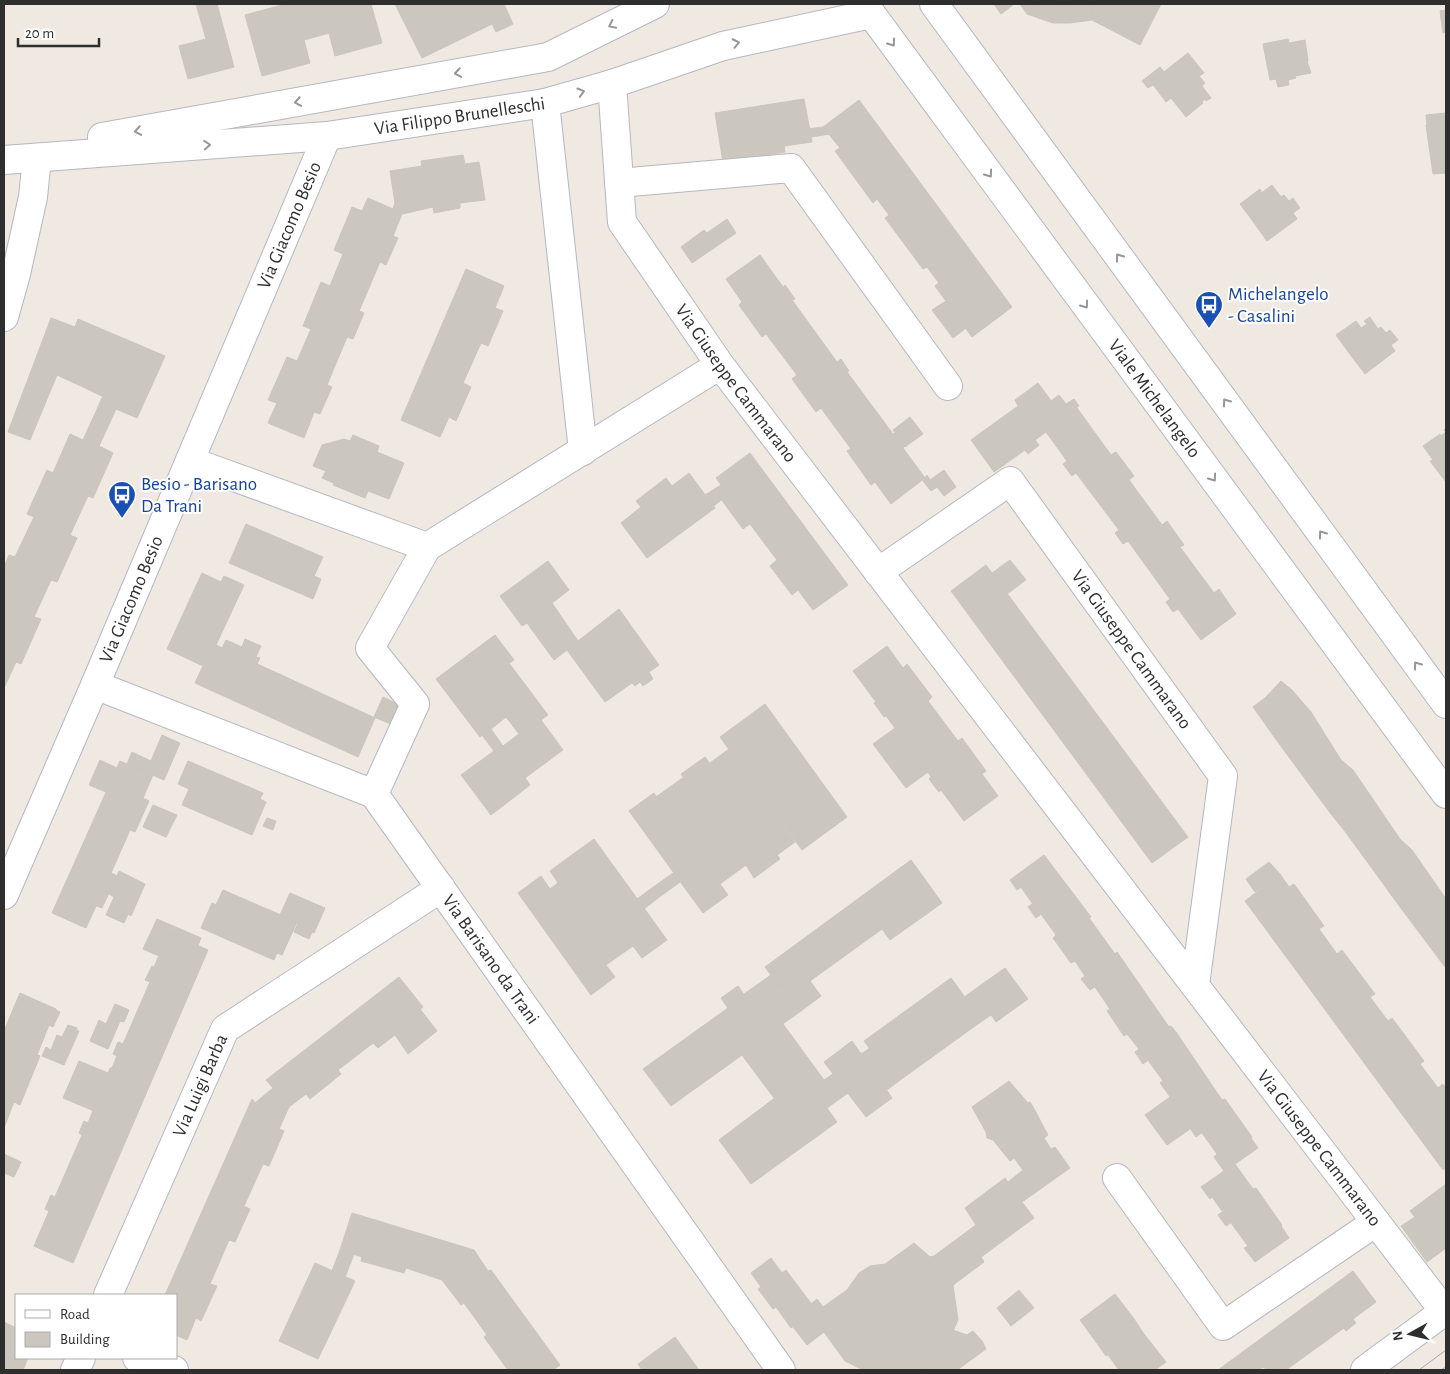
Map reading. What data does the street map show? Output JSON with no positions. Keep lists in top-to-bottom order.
{
  "streets": {
    "street": [
      "Via Filippo Brunelleschi",
      "Via Giacomo Besio",
      "Via Giuseppe Cammarano",
      "Viale Michelangelo",
      "Via Barisano da Trani",
      "Via Luigi Barba"
    ]
  },
  "crossings": [
    ["Via Filippo Brunelleschi", "Via Giacomo Besio"],
    ["Via Filippo Brunelleschi", "Via Giuseppe Cammarano"],
    ["Via Filippo Brunelleschi", "Viale Michelangelo"],
    ["Via Barisano da Trani", "Via Luigi Barba"]
  ],
  "places": {
    "bus stop": ["Michelangelo - Casalini", "Besio - Barisano Da Trani"]
  },
  "legend": ["Road", "Building"],
  "scale_bar": "20 m",
  "north": "left"
}
